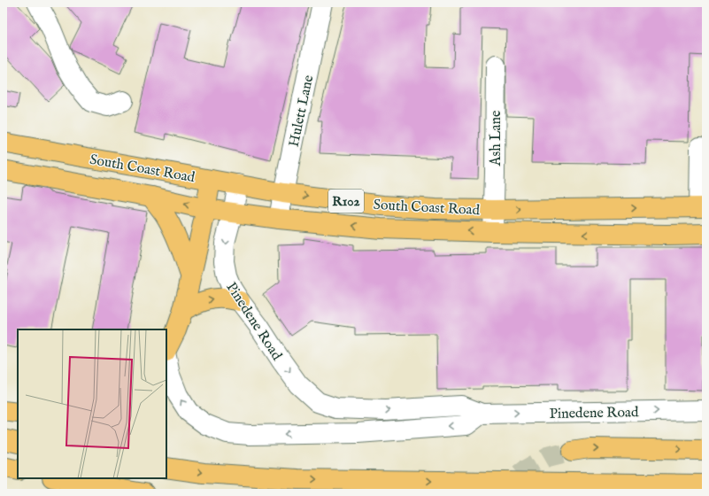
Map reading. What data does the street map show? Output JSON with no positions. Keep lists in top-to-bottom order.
{
  "streets": {
    "highway": ["South Coast Road", "R102"],
    "street": ["Hulett Lane", "Ash Lane", "Pinedene Road"]
  },
  "crossings": [
    ["Hulett Lane", "South Coast Road"],
    ["Ash Lane", "South Coast Road"],
    ["South Coast Road", "Pinedene Road"]
  ],
  "one_way": ["Pinedene Road"]
}
